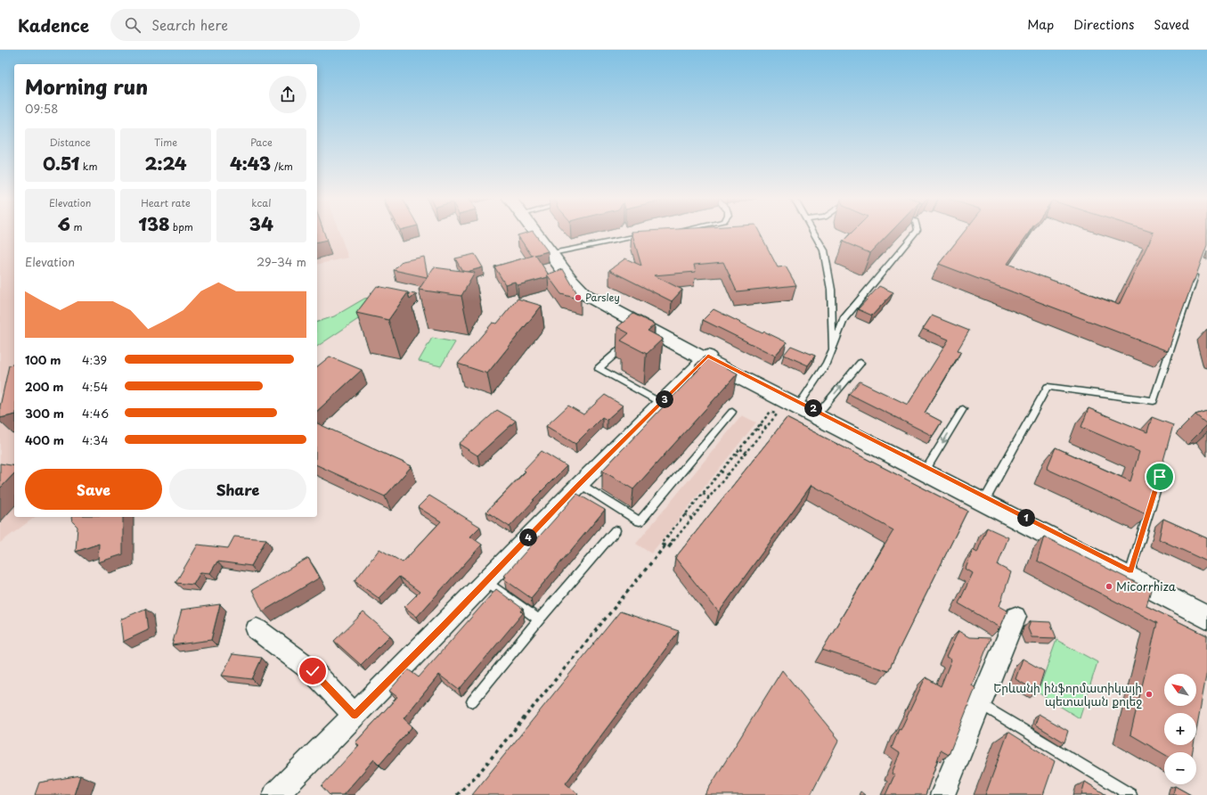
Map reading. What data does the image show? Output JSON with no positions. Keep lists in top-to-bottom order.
{
  "places": ["Parsley", "Micorrhiza", "Երևանի ինֆորմատիկայի պետական քոլեջ"],
  "north": "top left",
  "page": {
    "header": "Kadence",
    "search": "Search here",
    "nav": ["Map", "Directions", "Saved"],
    "heading": ["Morning run", "09:58"],
    "stats": [
      ["Distance", "0.51 km"],
      ["Time", "2:24"],
      ["Pace", "4:43 /km"],
      ["Elevation", "6 m"],
      ["Heart rate", "138 bpm"],
      ["kcal", "34"]
    ],
    "chart": ["Elevation", "29–34 m"],
    "list": [
      {
        "name": "100 m",
        "note": "4:39"
      },
      {
        "name": "200 m",
        "note": "4:54"
      },
      {
        "name": "300 m",
        "note": "4:46"
      },
      {
        "name": "400 m",
        "note": "4:34"
      }
    ],
    "pins": [
      "3",
      "2",
      "1",
      "4"
    ],
    "buttons": ["Save", "Share"],
    "map_buttons": ["+", "−"]
  }
}
